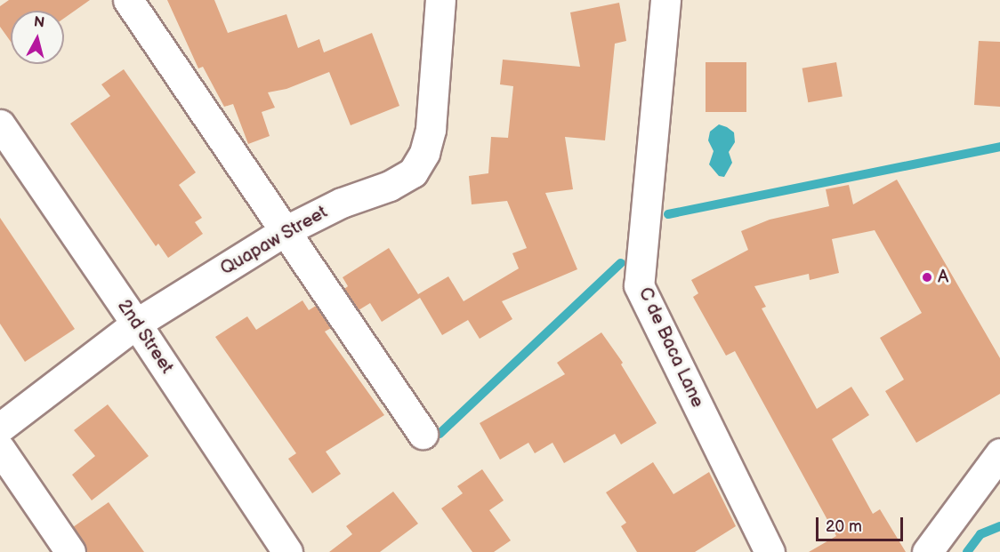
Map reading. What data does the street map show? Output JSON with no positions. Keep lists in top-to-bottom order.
{
  "streets": {
    "street": ["Quapaw Street", "2nd Street", "C de Baca Lane"]
  },
  "crossings": [
    ["Quapaw Street", "2nd Street"]
  ],
  "places": ["A"],
  "scale_bar": "20 m",
  "north": "top"
}
